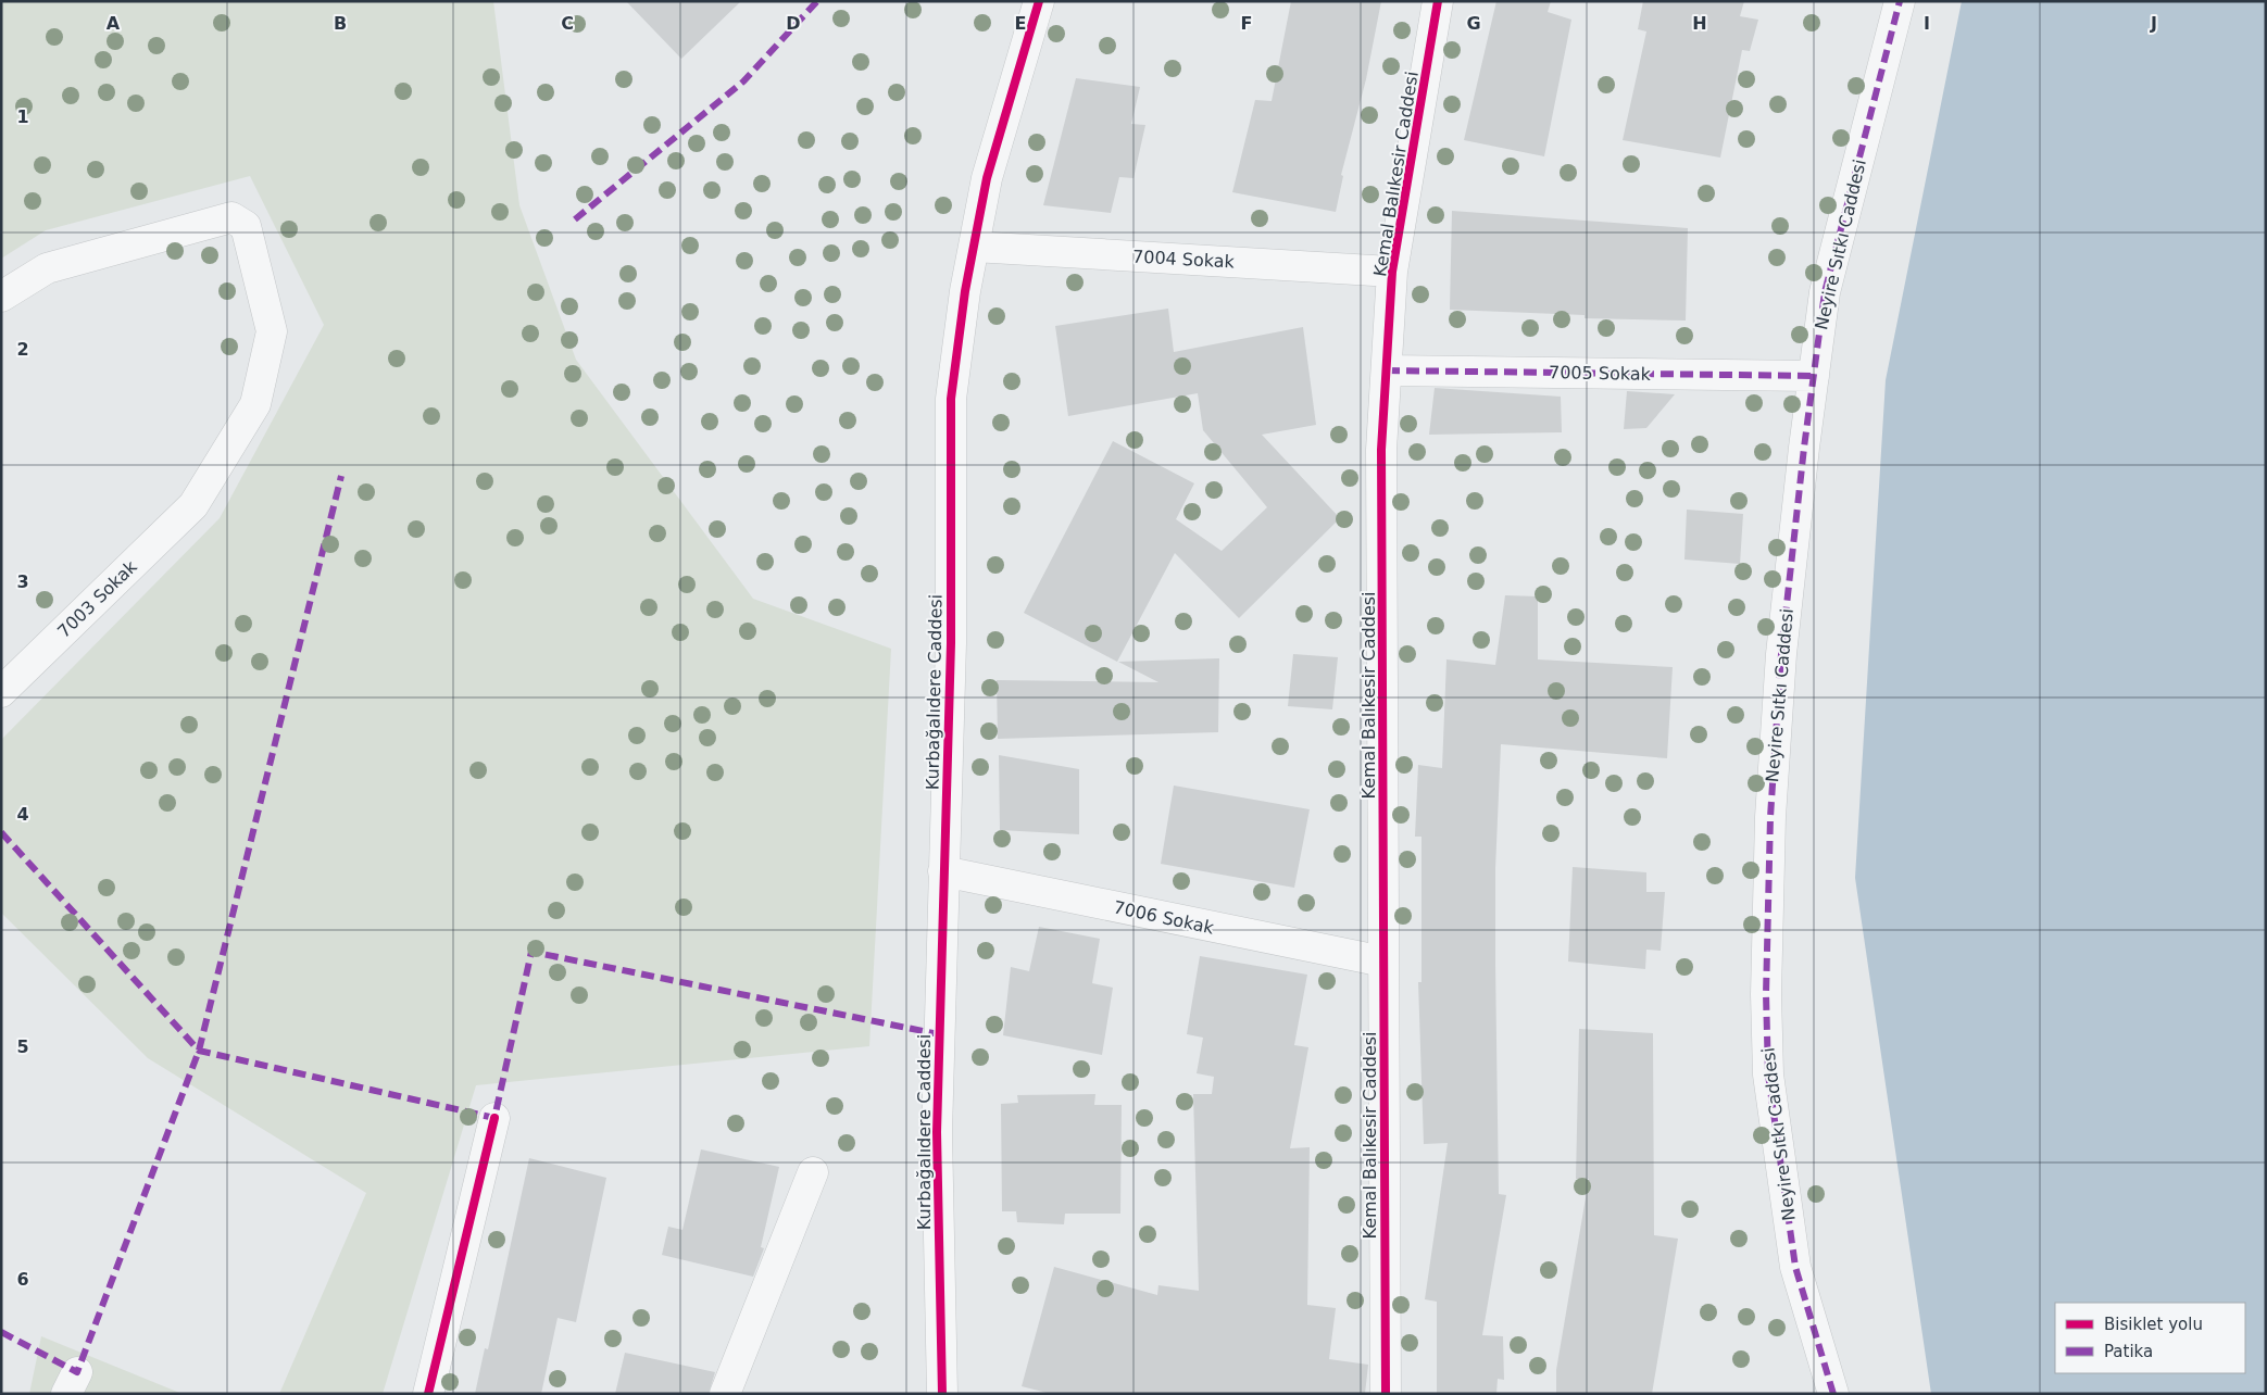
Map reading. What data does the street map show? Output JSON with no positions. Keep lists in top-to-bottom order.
{
  "streets": {
    "street": [
      "Kemal Balıkesir Caddesi",
      "Neyire Sıtkı Caddesi",
      "7004 Sokak",
      "7005 Sokak",
      "7003 Sokak",
      "Kurbağalıdere Caddesi",
      "7006 Sokak"
    ]
  },
  "crossings": [
    ["Kemal Balıkesir Caddesi", "7004 Sokak"],
    ["Kemal Balıkesir Caddesi", "7005 Sokak"],
    ["Kemal Balıkesir Caddesi", "7006 Sokak"],
    ["Neyire Sıtkı Caddesi", "7005 Sokak"],
    ["7004 Sokak", "Kurbağalıdere Caddesi"],
    ["Kurbağalıdere Caddesi", "7006 Sokak"]
  ],
  "legend": ["Bisiklet yolu", "Patika"],
  "grid": {
    "columns": [
      "A",
      "B",
      "C",
      "D",
      "E",
      "F",
      "G",
      "H",
      "I",
      "J"
    ],
    "rows": [
      "1",
      "2",
      "3",
      "4",
      "5",
      "6"
    ]
  }
}
